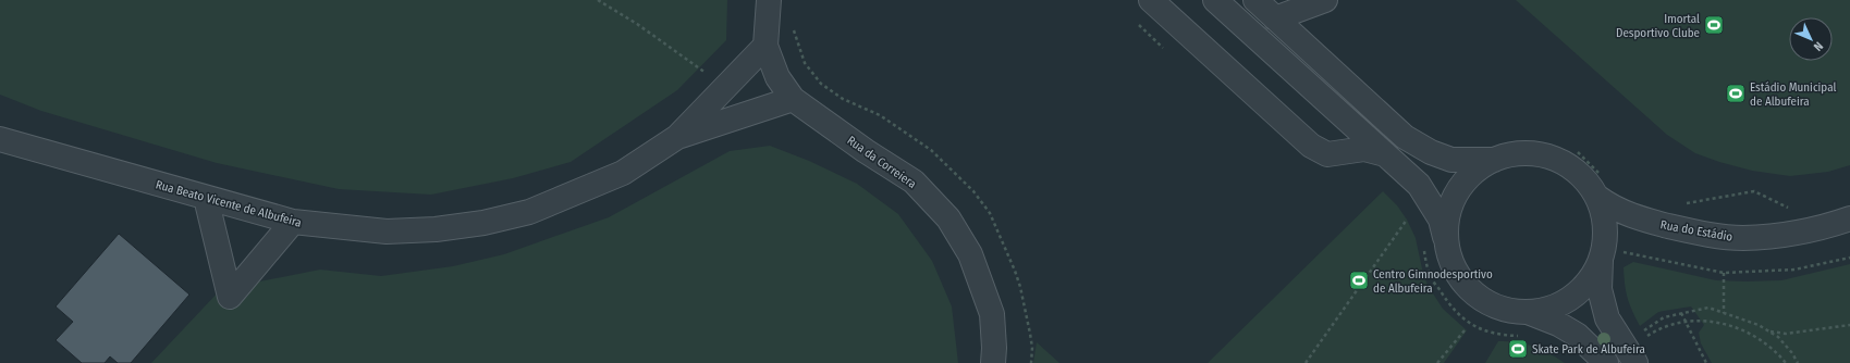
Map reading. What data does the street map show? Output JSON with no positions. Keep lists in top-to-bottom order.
{
  "streets": {
    "street": ["Rua da Correiera", "Rua Beato Vicente de Albufeira", "Rua do Estádio"]
  },
  "crossings": [
    ["Rua da Correiera", "Rua Beato Vicente de Albufeira"]
  ],
  "places": {
    "sports": [
      "Imortal Desportivo Clube",
      "Estádio Municipal de Albufeira",
      "Centro Gimnodesportivo de Albufeira",
      "Skate Park de Albufeira"
    ]
  },
  "north": "bottom right"
}
